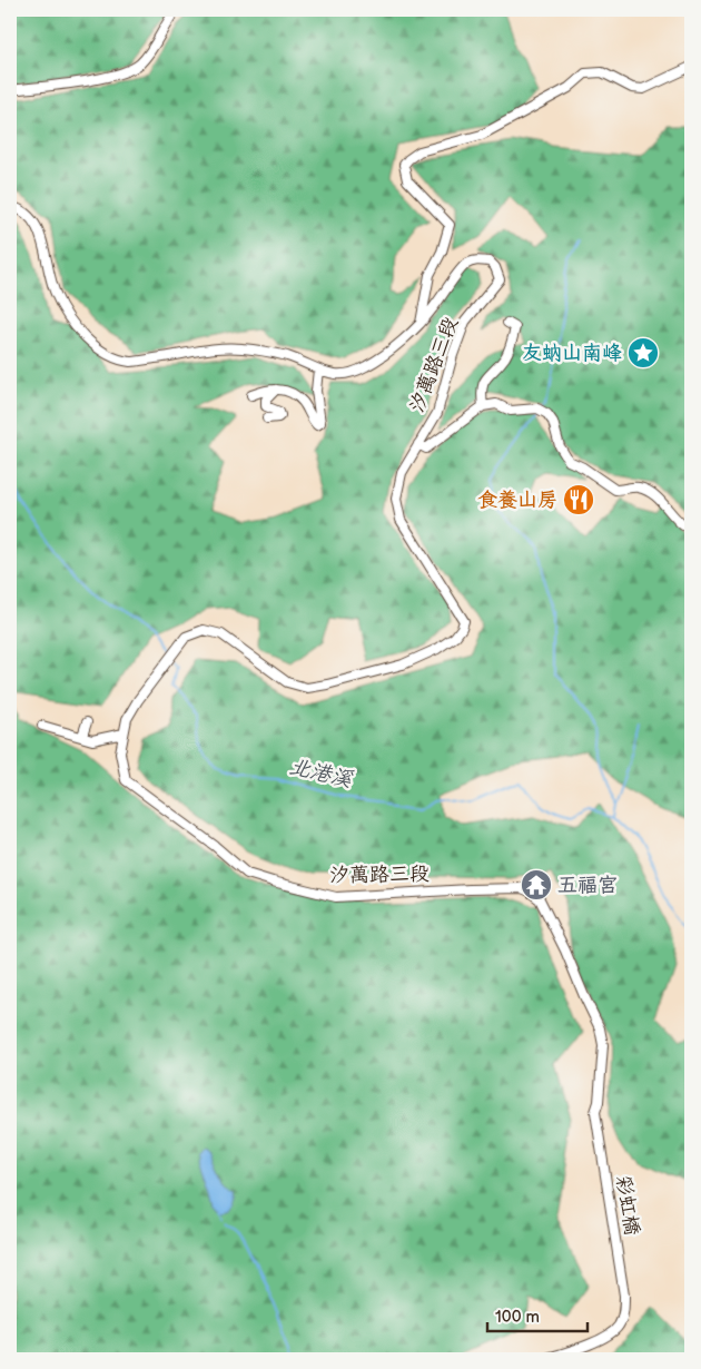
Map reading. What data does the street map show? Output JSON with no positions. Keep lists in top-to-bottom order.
{
  "streets": {
    "street": ["汐萬路三段", "彩虹橋"]
  },
  "crossings": [
    ["汐萬路三段", "彩虹橋"]
  ],
  "water": ["北港溪"],
  "places": {
    "place": ["友蚋山南峰"],
    "restaurant": ["食養山房"],
    "temple": ["五福宮"]
  },
  "scale_bar": "100 m"
}
